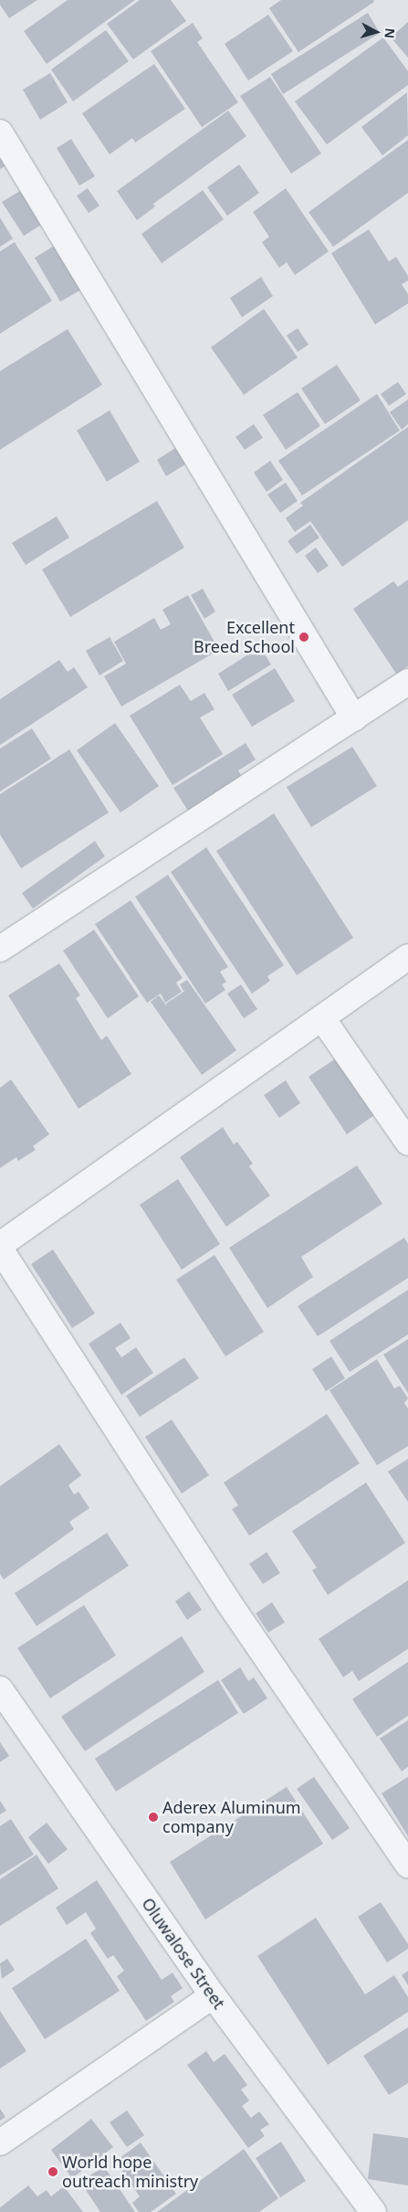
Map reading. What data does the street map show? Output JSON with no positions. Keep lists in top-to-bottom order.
{
  "streets": {
    "street": ["Oluwalose Street"]
  },
  "places": ["Excellent Breed School", "Aderex Aluminum company", "World hope outreach ministry"],
  "north": "right"
}
